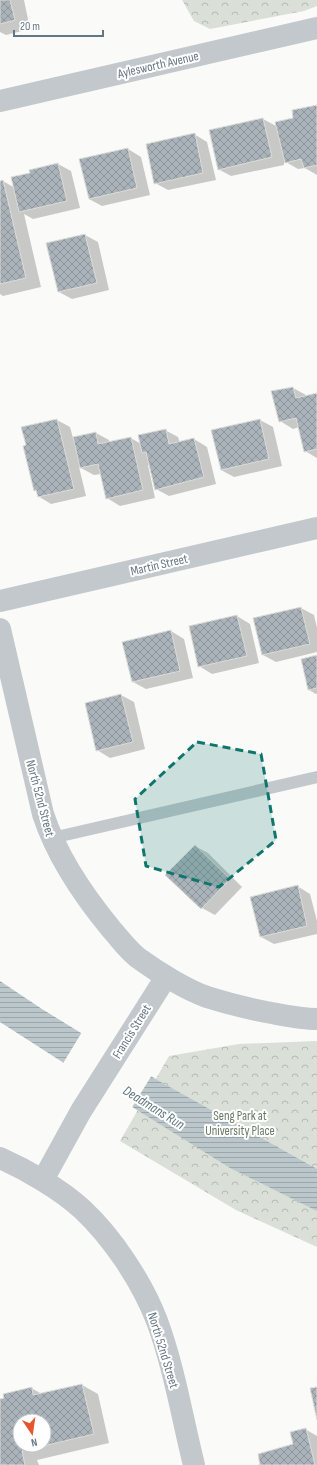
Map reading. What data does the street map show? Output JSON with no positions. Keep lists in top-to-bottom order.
{
  "streets": {
    "street": [
      "Aylesworth Avenue",
      "Martin Street",
      "North 52nd Street",
      "Francis Street"
    ]
  },
  "crossings": [
    ["North 52nd Street", "Francis Street"]
  ],
  "water": ["Deadmans Run"],
  "parks": ["Seng Park at University Place"],
  "scale_bar": "20 m",
  "north": "bottom"
}
